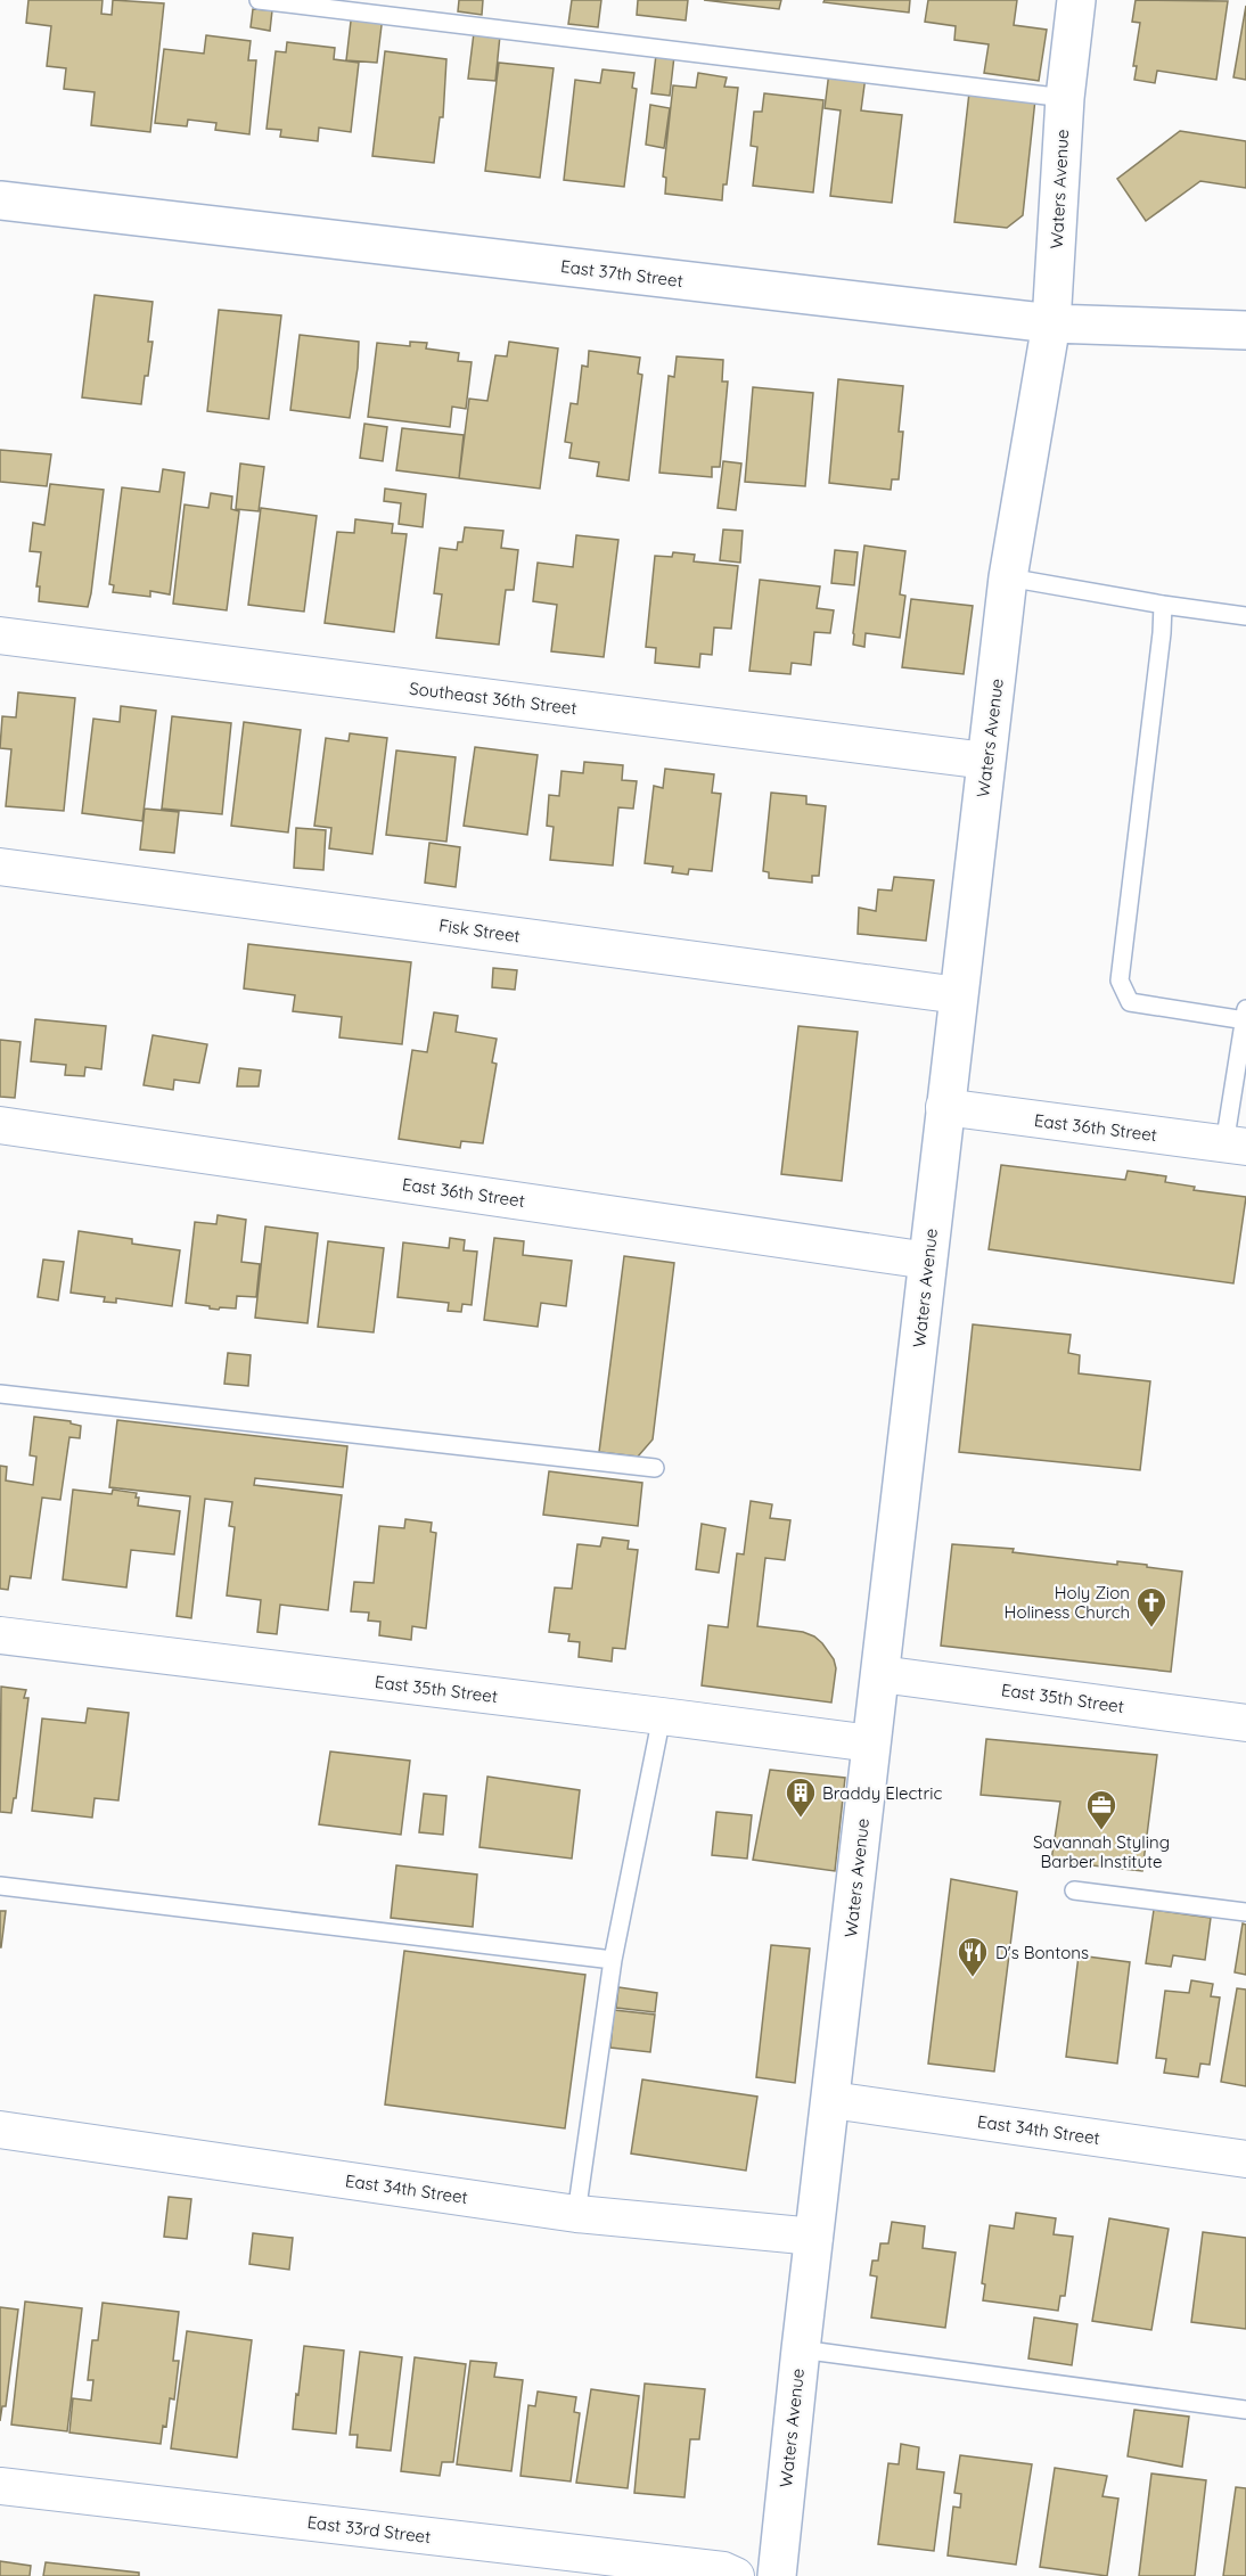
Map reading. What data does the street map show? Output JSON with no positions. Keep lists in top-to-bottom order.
{
  "streets": {
    "main road": ["Waters Avenue", "East 37th Street"],
    "street": [
      "Southeast 36th Street",
      "Fisk Street",
      "East 36th Street",
      "East 35th Street",
      "East 34th Street",
      "East 33rd Street"
    ]
  },
  "crossings": [
    ["Waters Avenue", "East 37th Street"],
    ["Waters Avenue", "Southeast 36th Street"],
    ["Waters Avenue", "Fisk Street"],
    ["Waters Avenue", "East 36th Street"],
    ["Waters Avenue", "East 35th Street"],
    ["Waters Avenue", "East 34th Street"]
  ],
  "places": {
    "church": ["Holy Zion Holiness Church"],
    "building": ["Braddy Electric"],
    "office": ["Savannah Styling Barber Institute"],
    "restaurant": ["D's Bontons"]
  }
}
